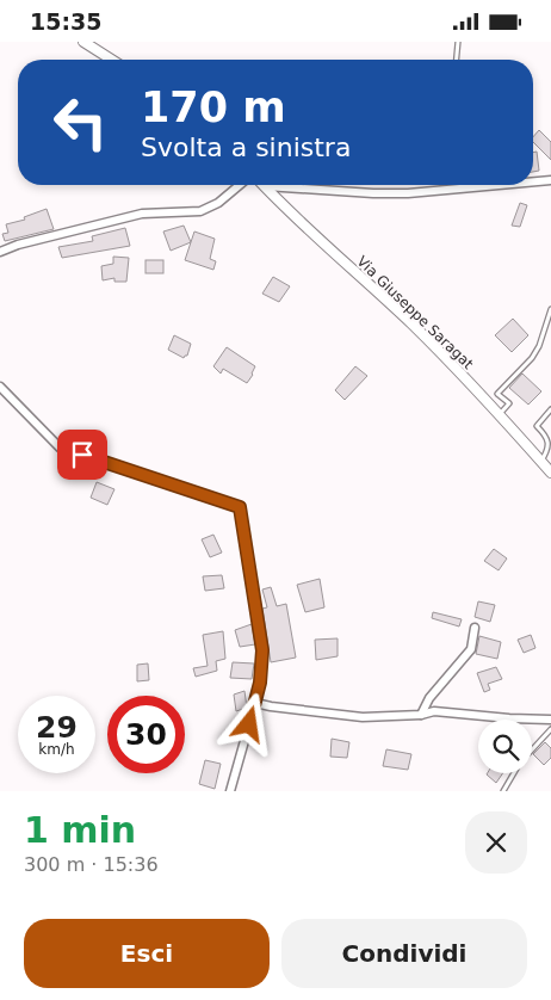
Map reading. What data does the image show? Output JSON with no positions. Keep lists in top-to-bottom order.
{
  "streets": {
    "street": ["Via Giuseppe Saragat"]
  },
  "page": {
    "status": "15:35",
    "turn": ["170 m", "Svolta a sinistra"],
    "speed": "29 km/h",
    "limit": "30",
    "heading": ["1 min", "300 m · 15:36"],
    "buttons": ["Esci", "Condividi"]
  }
}
